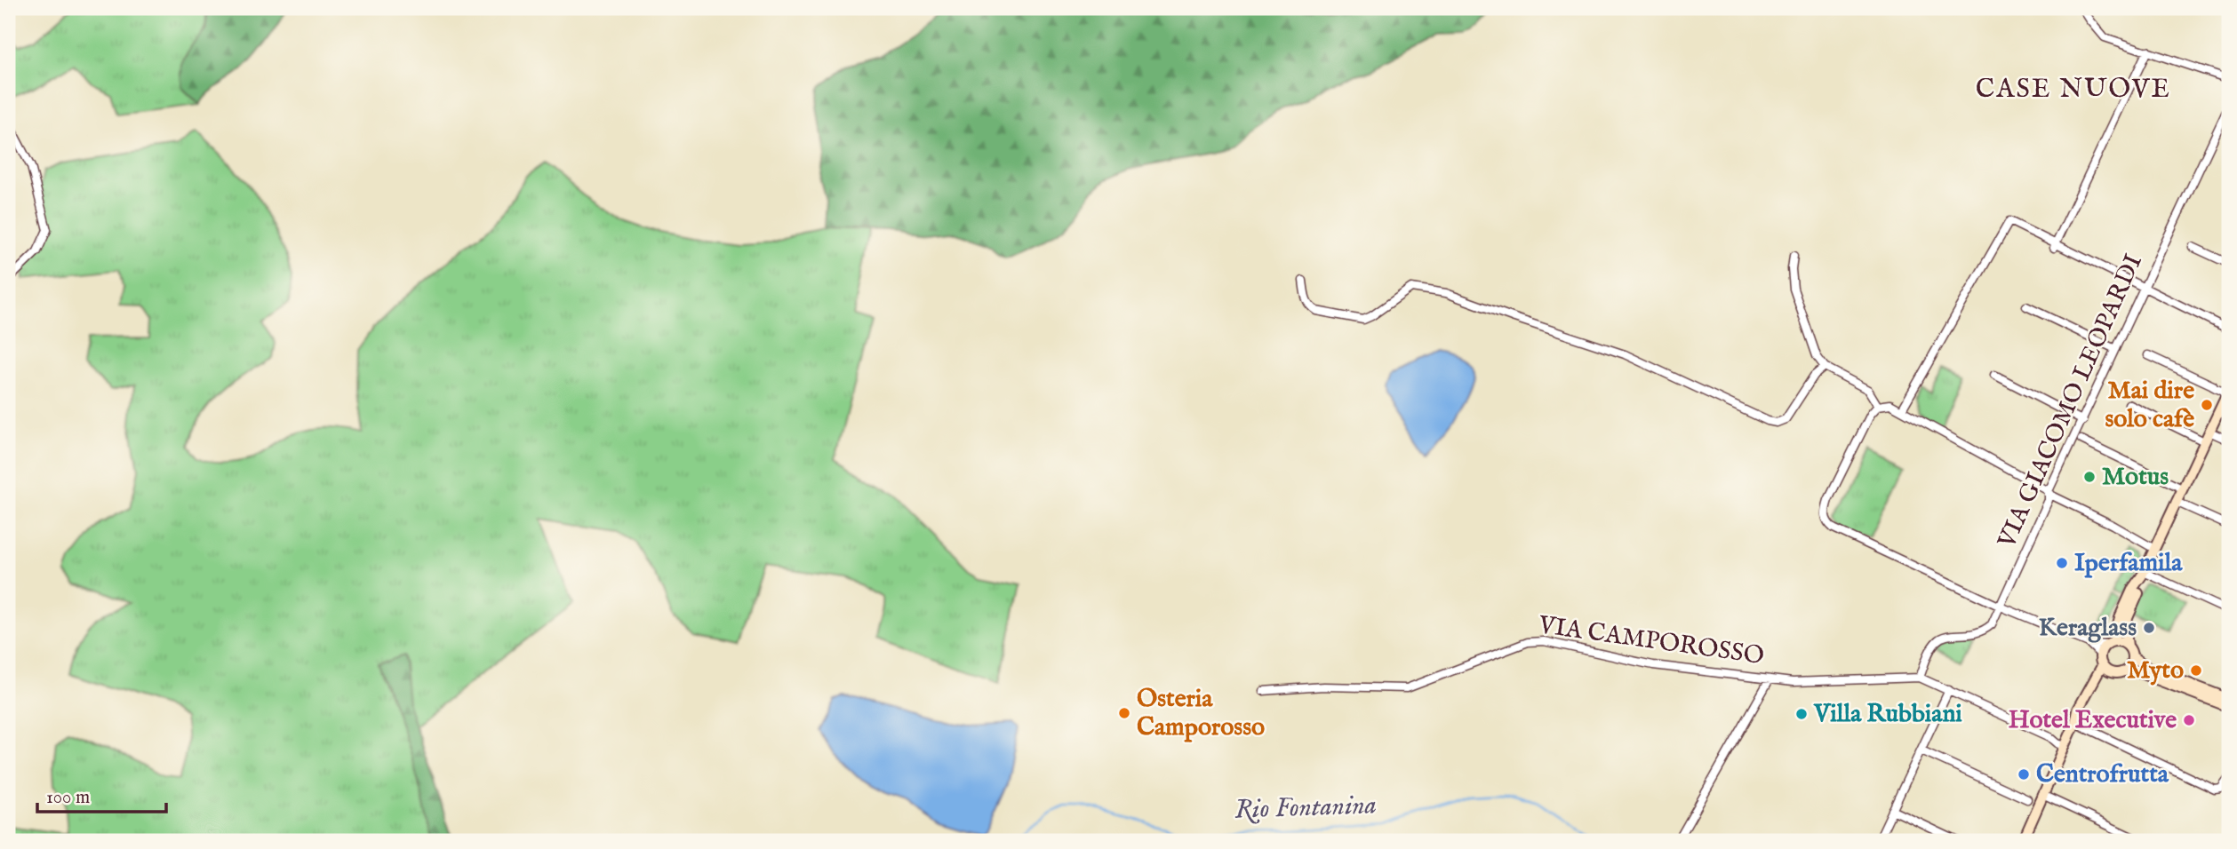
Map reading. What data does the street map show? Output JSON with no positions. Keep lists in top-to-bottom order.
{
  "streets": {
    "street": ["VIA GIACOMO LEOPARDI", "VIA CAMPOROSSO"]
  },
  "crossings": [
    ["VIA GIACOMO LEOPARDI", "VIA CAMPOROSSO"]
  ],
  "districts": ["CASE NUOVE"],
  "water": ["Rio Fontanina"],
  "places": [
    "Mai dire solo cafè",
    "Motus",
    "Iperfamila",
    "Keraglass",
    "Myto",
    "Osteria Camporosso",
    "Villa Rubbiani",
    "Hotel Executive",
    "Centrofrutta"
  ],
  "scale_bar": "100 m"
}
